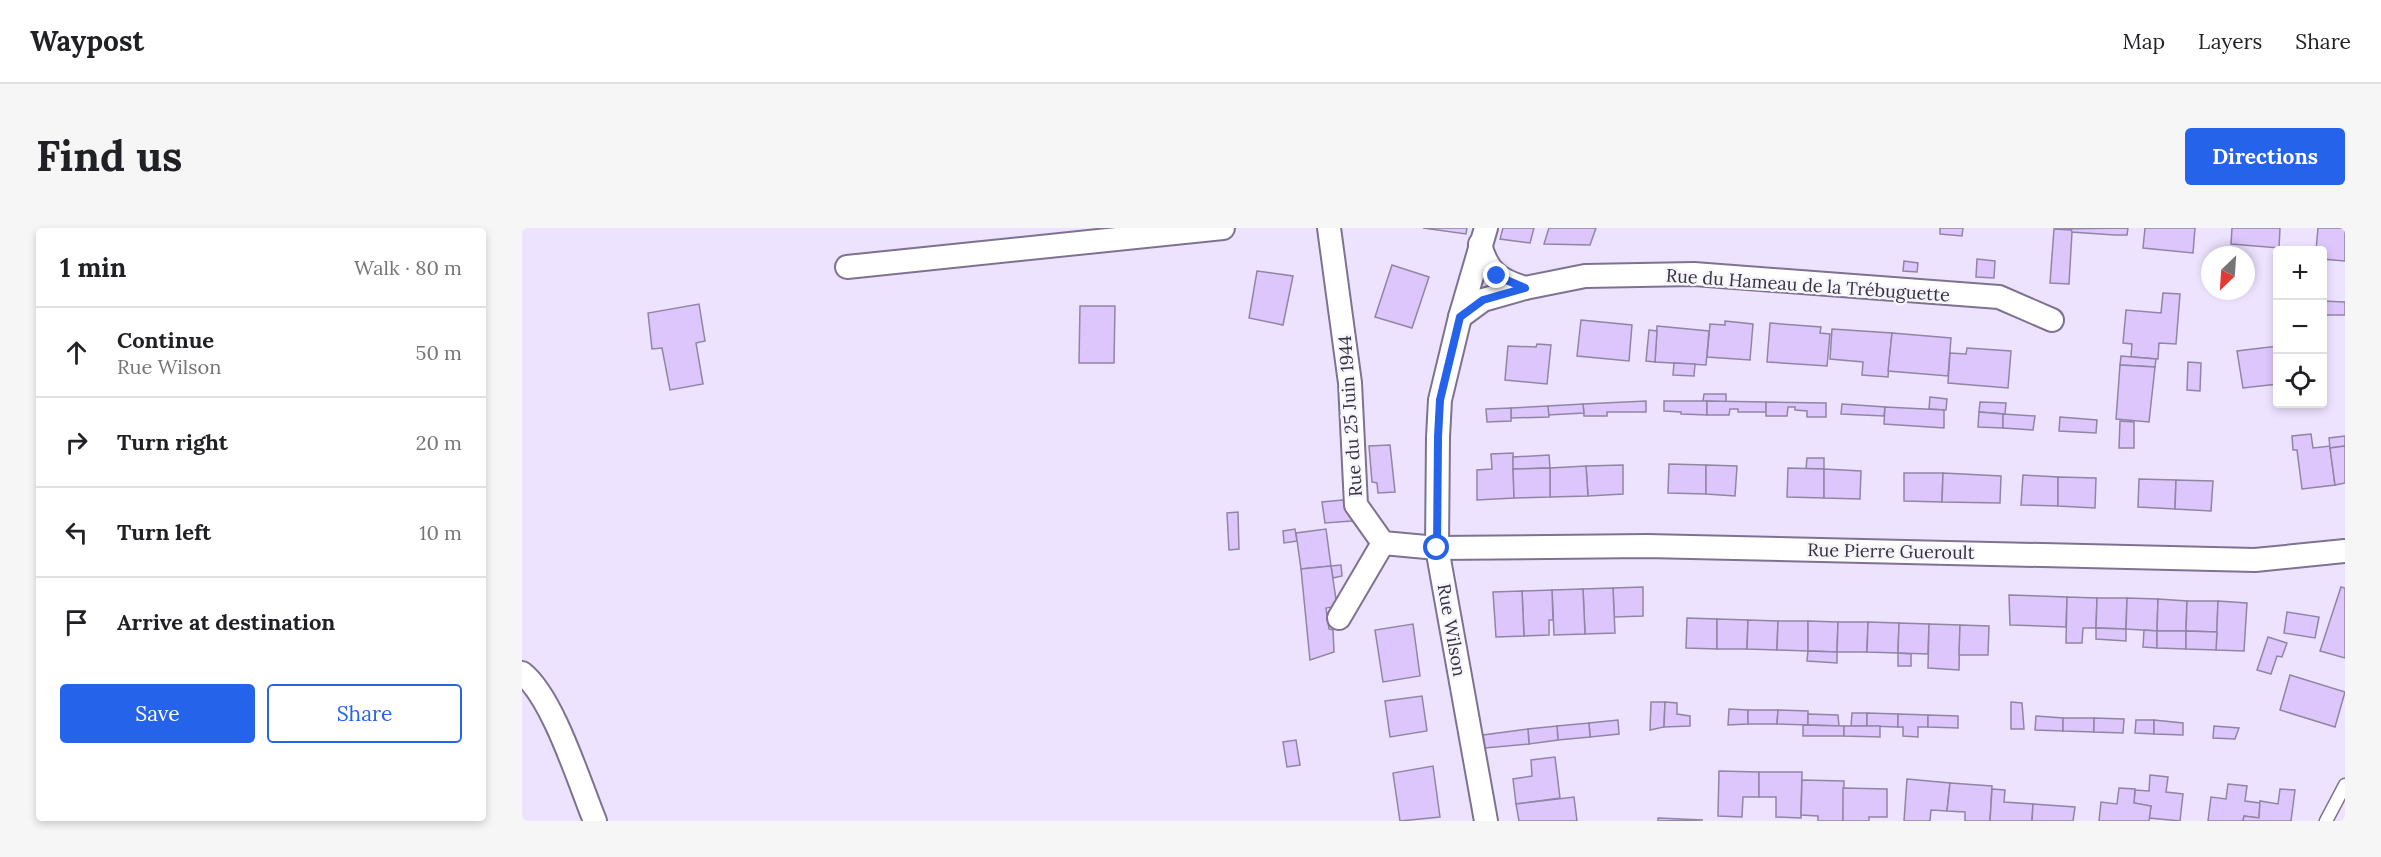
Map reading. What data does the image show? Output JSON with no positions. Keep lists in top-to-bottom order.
{
  "streets": {
    "street": [
      "Rue du Hameau de la Trébuguette",
      "Rue du 25 Juin 1944",
      "Rue Pierre Gueroult",
      "Rue Wilson"
    ]
  },
  "crossings": [
    ["Rue du Hameau de la Trébuguette", "Rue Wilson"],
    ["Rue Pierre Gueroult", "Rue Wilson"]
  ],
  "north": "bottom left",
  "page": {
    "header": "Waypost",
    "nav": ["Map", "Layers", "Share"],
    "buttons": [
      "Directions",
      ["Save", "Share"]
    ],
    "title": "Find us",
    "heading": ["1 min", "Walk · 80 m"],
    "map_buttons": ["+", "−"],
    "list": [
      ["Continue", "Rue Wilson", "50 m"],
      ["Turn right", "20 m"],
      ["Turn left", "10 m"],
      "Arrive at destination"
    ]
  }
}
